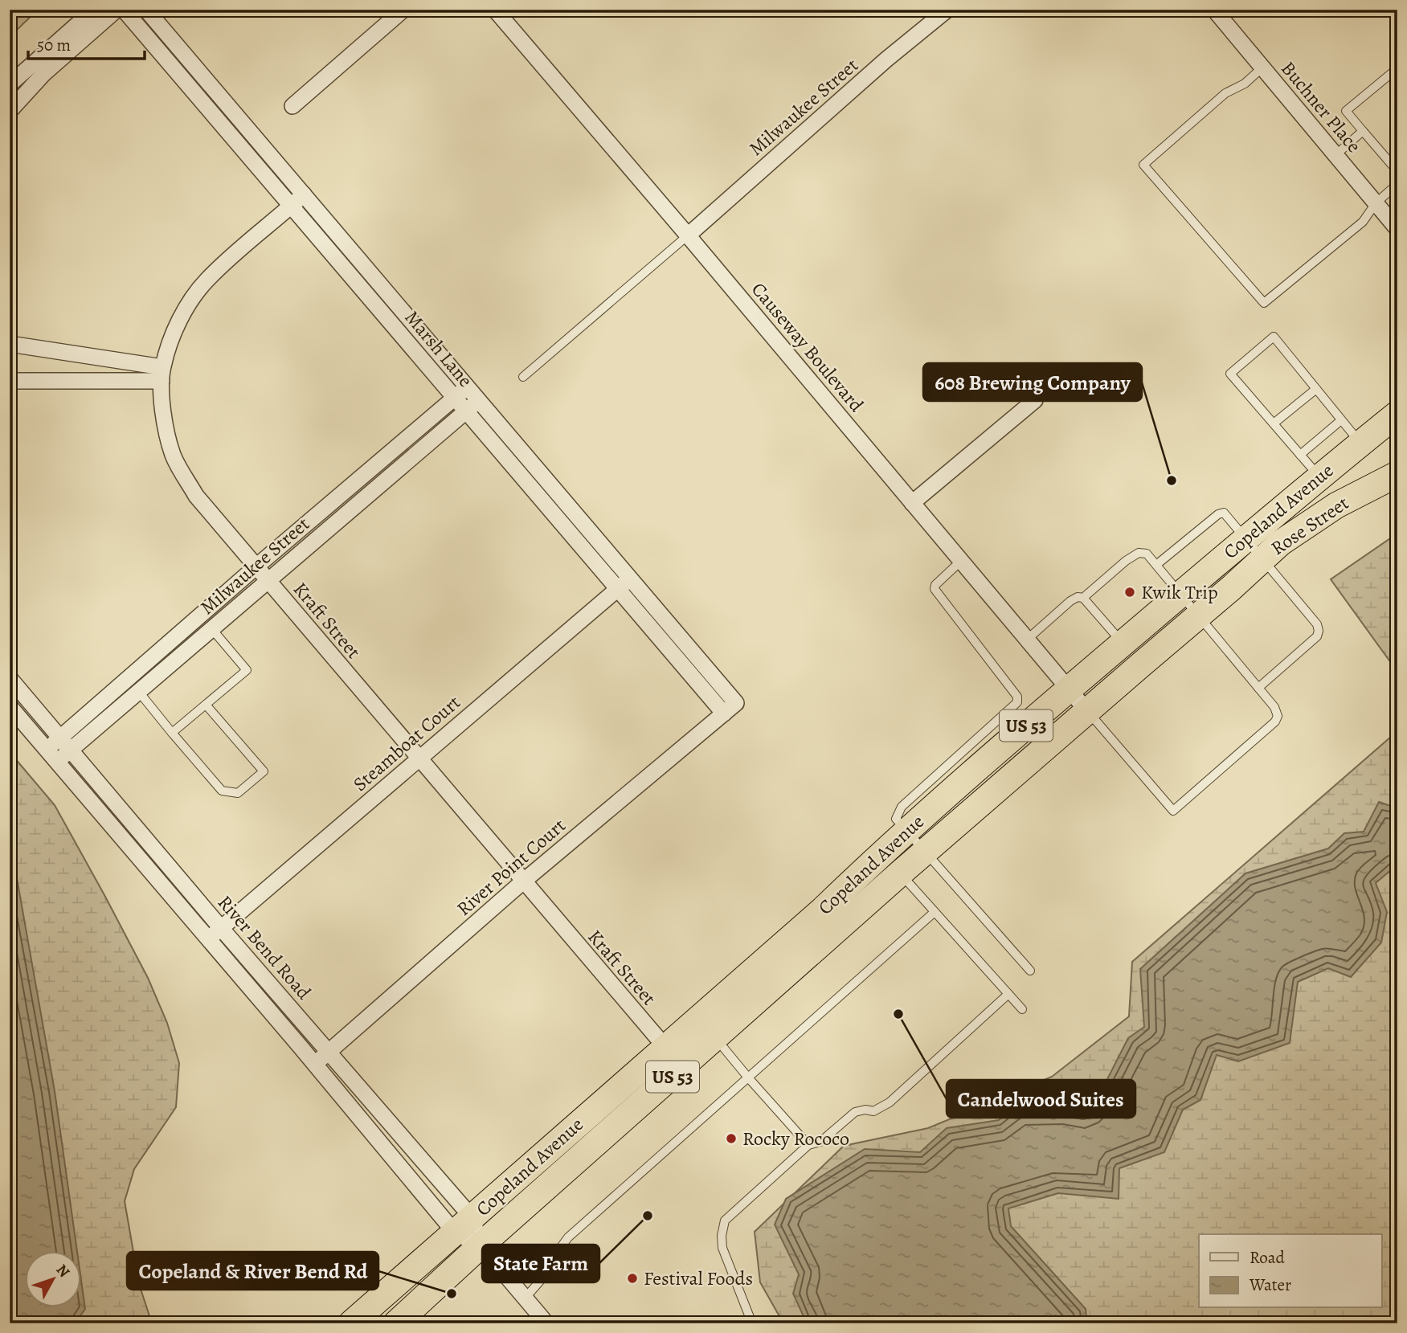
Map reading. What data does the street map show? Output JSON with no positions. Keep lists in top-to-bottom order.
{
  "streets": {
    "highway": ["Copeland Avenue", "Rose Street", "US 53"],
    "street": [
      "Milwaukee Street",
      "Buchner Place",
      "Causeway Boulevard",
      "Marsh Lane",
      "Kraft Street",
      "Steamboat Court",
      "River Point Court",
      "River Bend Road"
    ]
  },
  "crossings": [
    ["Milwaukee Street", "Causeway Boulevard"],
    ["Milwaukee Street", "Marsh Lane"],
    ["Milwaukee Street", "Kraft Street"],
    ["Milwaukee Street", "River Bend Road"],
    ["Causeway Boulevard", "Copeland Avenue"],
    ["Marsh Lane", "Kraft Street"],
    ["Marsh Lane", "Steamboat Court"],
    ["Marsh Lane", "River Point Court"],
    ["Copeland Avenue", "Rose Street"],
    ["Copeland Avenue", "Kraft Street"],
    ["Copeland Avenue", "River Bend Road"],
    ["Kraft Street", "Steamboat Court"],
    ["Kraft Street", "River Point Court"],
    ["Steamboat Court", "River Bend Road"],
    ["River Point Court", "River Bend Road"]
  ],
  "places": [
    "608 Brewing Company",
    "Kwik Trip",
    "Candelwood Suites",
    "Rocky Rococo",
    "State Farm",
    "Festival Foods",
    "Copeland & River Bend Rd"
  ],
  "legend": ["Road", "Water"],
  "scale_bar": "50 m",
  "north": "top right"
}
